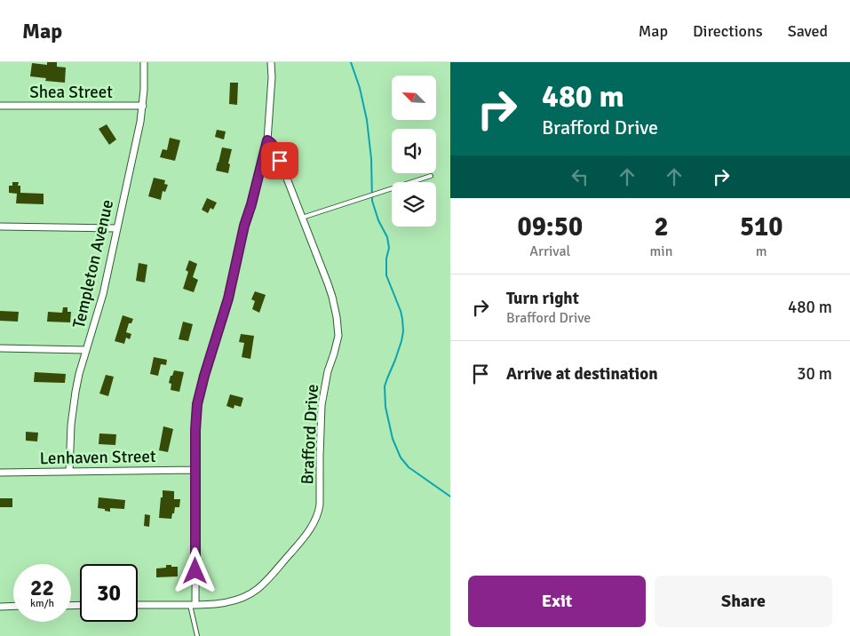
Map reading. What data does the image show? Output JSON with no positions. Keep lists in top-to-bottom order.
{
  "streets": {
    "street": [
      "Shea Street",
      "Templeton Avenue",
      "Brafford Drive",
      "Lenhaven Street"
    ]
  },
  "crossings": [
    ["Shea Street", "Templeton Avenue"],
    ["Templeton Avenue", "Lenhaven Street"]
  ],
  "north": "top left",
  "page": {
    "header": "Map",
    "nav": ["Map", "Directions", "Saved"],
    "turn": ["480 m", "Brafford Drive"],
    "eta": [
      "09:50",
      "Arrival",
      "2",
      "min",
      "510",
      "m"
    ],
    "list": [
      {
        "name": "Turn right",
        "note": "Brafford Drive",
        "value": "480 m"
      },
      {
        "name": "Arrive at destination",
        "value": "30 m"
      }
    ],
    "speed": "22 km/h",
    "limit": "30",
    "buttons": ["Exit", "Share"]
  }
}
